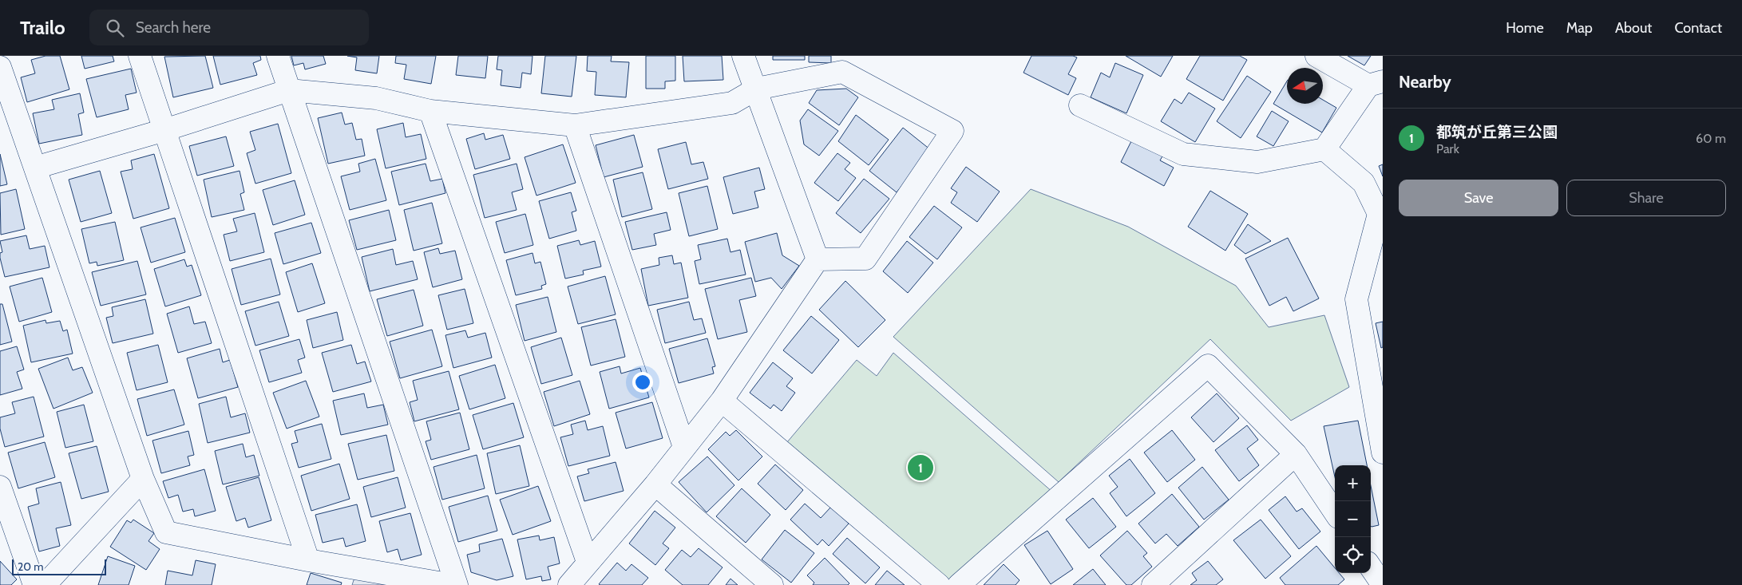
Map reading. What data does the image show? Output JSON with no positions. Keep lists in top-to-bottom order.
{
  "scale_bar": "20 m",
  "north": "left",
  "page": {
    "header": "Trailo",
    "search": "Search here",
    "nav": [
      "Home",
      "Map",
      "About",
      "Contact"
    ],
    "heading": "Nearby",
    "list": [
      {
        "mark": "1",
        "name": "都筑が丘第三公園",
        "note": "Park",
        "value": "60 m"
      }
    ],
    "buttons": ["Save", "Share"],
    "pins": "1",
    "map_buttons": ["+", "−"],
    "scale": "20 m"
  }
}
